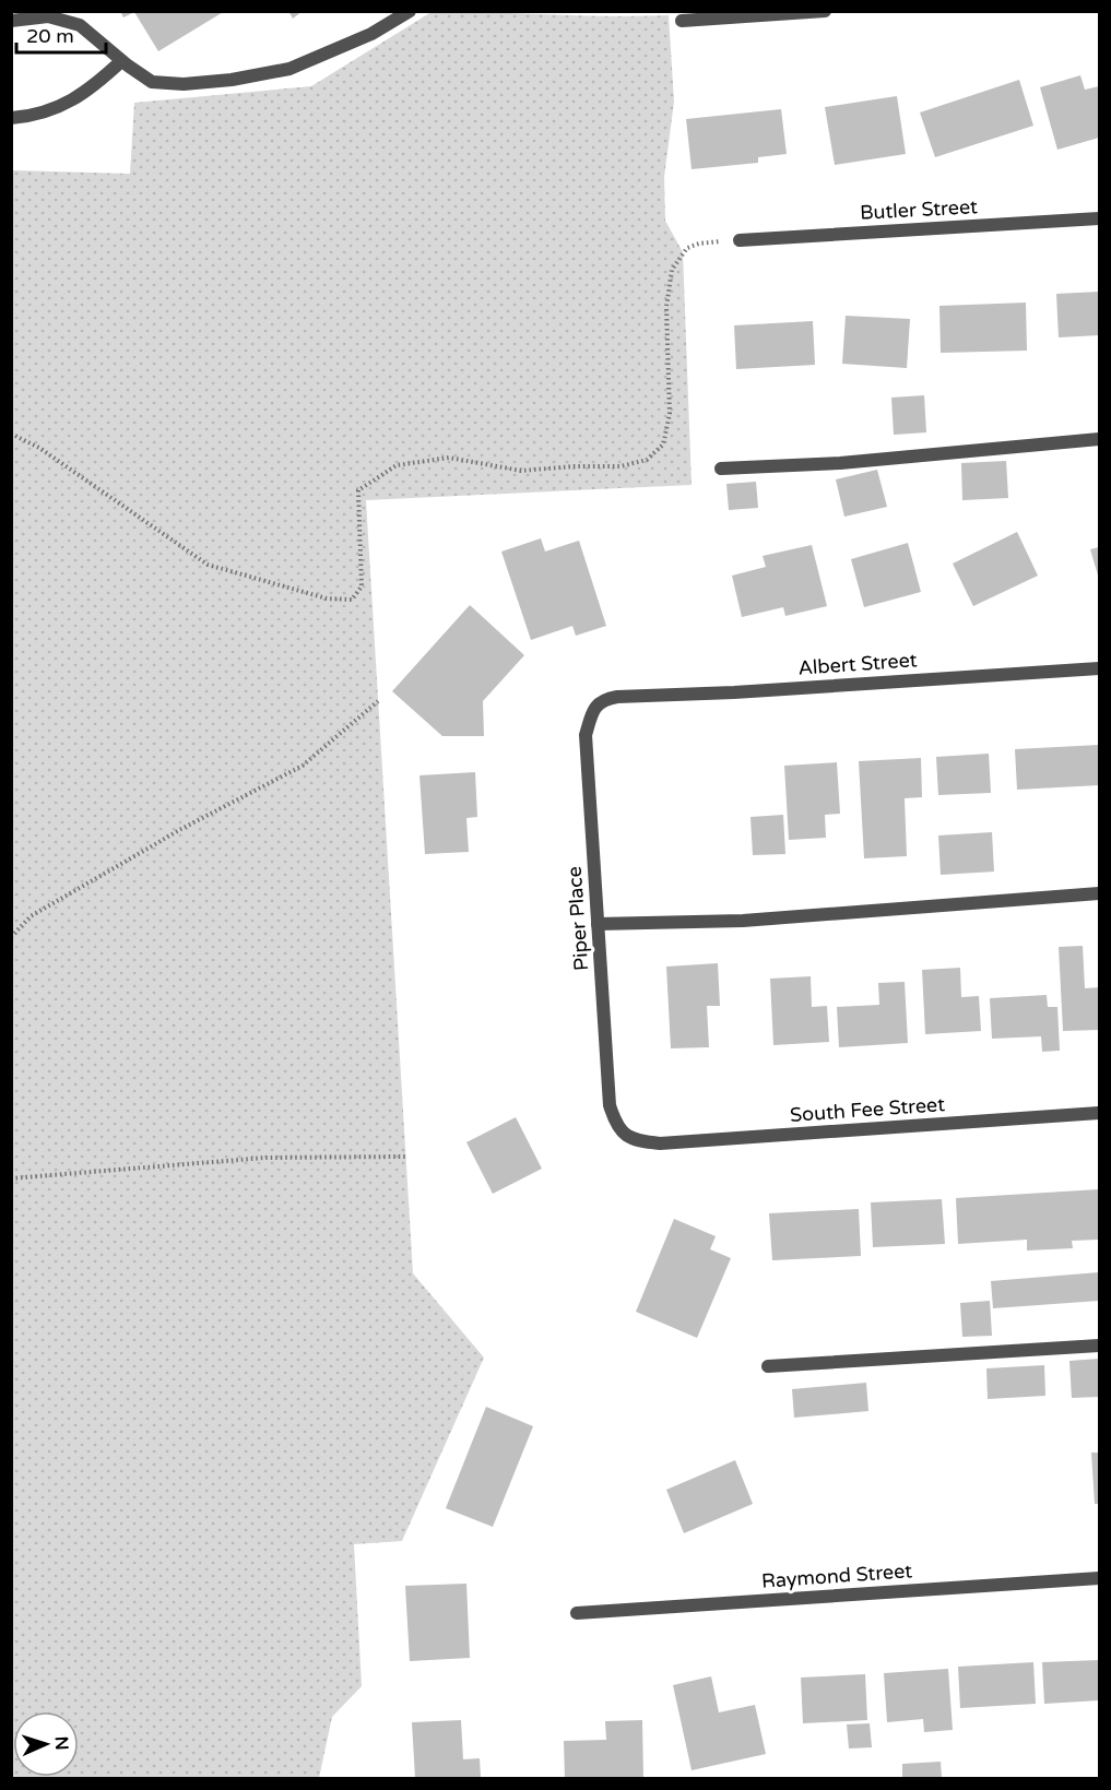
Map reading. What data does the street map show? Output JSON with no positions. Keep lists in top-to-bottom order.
{
  "streets": {
    "street": [
      "Butler Street",
      "Albert Street",
      "Piper Place",
      "South Fee Street",
      "Raymond Street"
    ]
  },
  "crossings": [
    ["Albert Street", "Piper Place"],
    ["Piper Place", "South Fee Street"]
  ],
  "scale_bar": "20 m",
  "north": "right"
}
